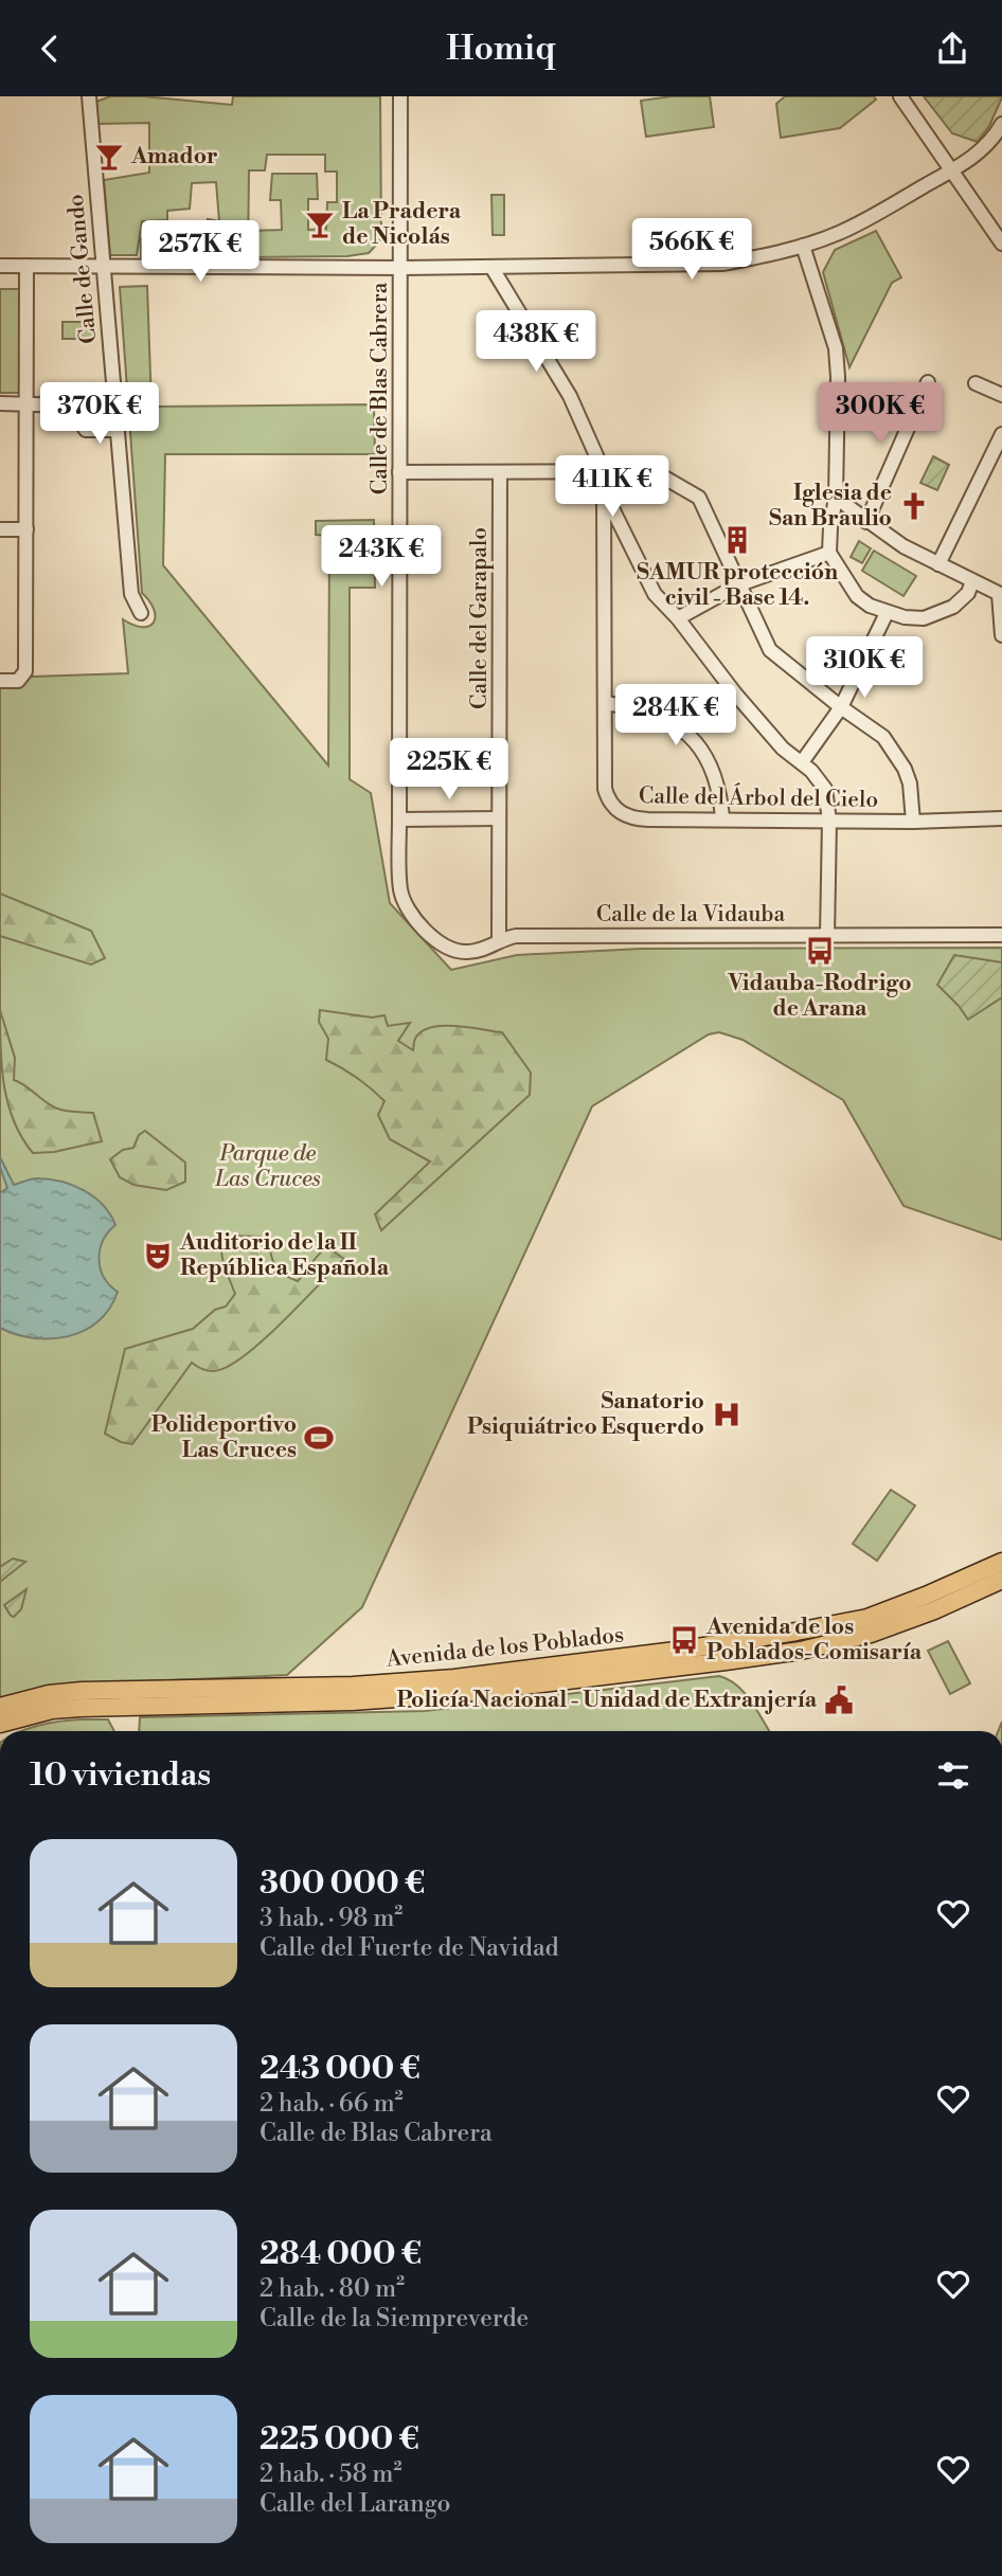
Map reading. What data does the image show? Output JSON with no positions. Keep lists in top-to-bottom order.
{
  "streets": {
    "main road": ["Avenida de los Poblados"],
    "street": [
      "Calle de Gando",
      "Calle de Blas Cabrera",
      "Calle del Garapalo",
      "Calle del Árbol del Cielo",
      "Calle de la Vidauba"
    ]
  },
  "crossings": [
    ["Calle de Blas Cabrera", "Calle de la Vidauba"],
    ["Calle del Garapalo", "Calle de la Vidauba"]
  ],
  "parks": ["Parque de Las Cruces"],
  "places": {
    "bar": ["Amador", "La Pradera de Nicolás"],
    "church": ["Iglesia de San Braulio"],
    "building": ["SAMUR protección civil - Base 14."],
    "bus stop": ["Vidauba-Rodrigo de Arana", "Avenida de los Poblados-Comisaría"],
    "theatre": ["Auditorio de la II República Española"],
    "hospital": ["Sanatorio Psiquiátrico Esquerdo"],
    "sports": ["Polideportivo Las Cruces"],
    "public building": ["Policía Nacional - Unidad de Extranjería"]
  },
  "page": {
    "header": "Homiq",
    "price": [
      "566K €",
      "257K €",
      "438K €",
      "370K €",
      "300K €",
      "411K €",
      "243K €",
      "310K €",
      "284K €",
      "225K €"
    ],
    "heading": "10 viviendas",
    "list": [
      {
        "name": "300 000 €",
        "note": "3 hab. · 98 m² · Calle del Fuerte de Navidad"
      },
      {
        "name": "243 000 €",
        "note": "2 hab. · 66 m² · Calle de Blas Cabrera"
      },
      {
        "name": "284 000 €",
        "note": "2 hab. · 80 m² · Calle de la Siempreverde"
      },
      {
        "name": "225 000 €",
        "note": "2 hab. · 58 m² · Calle del Larango"
      }
    ]
  }
}
